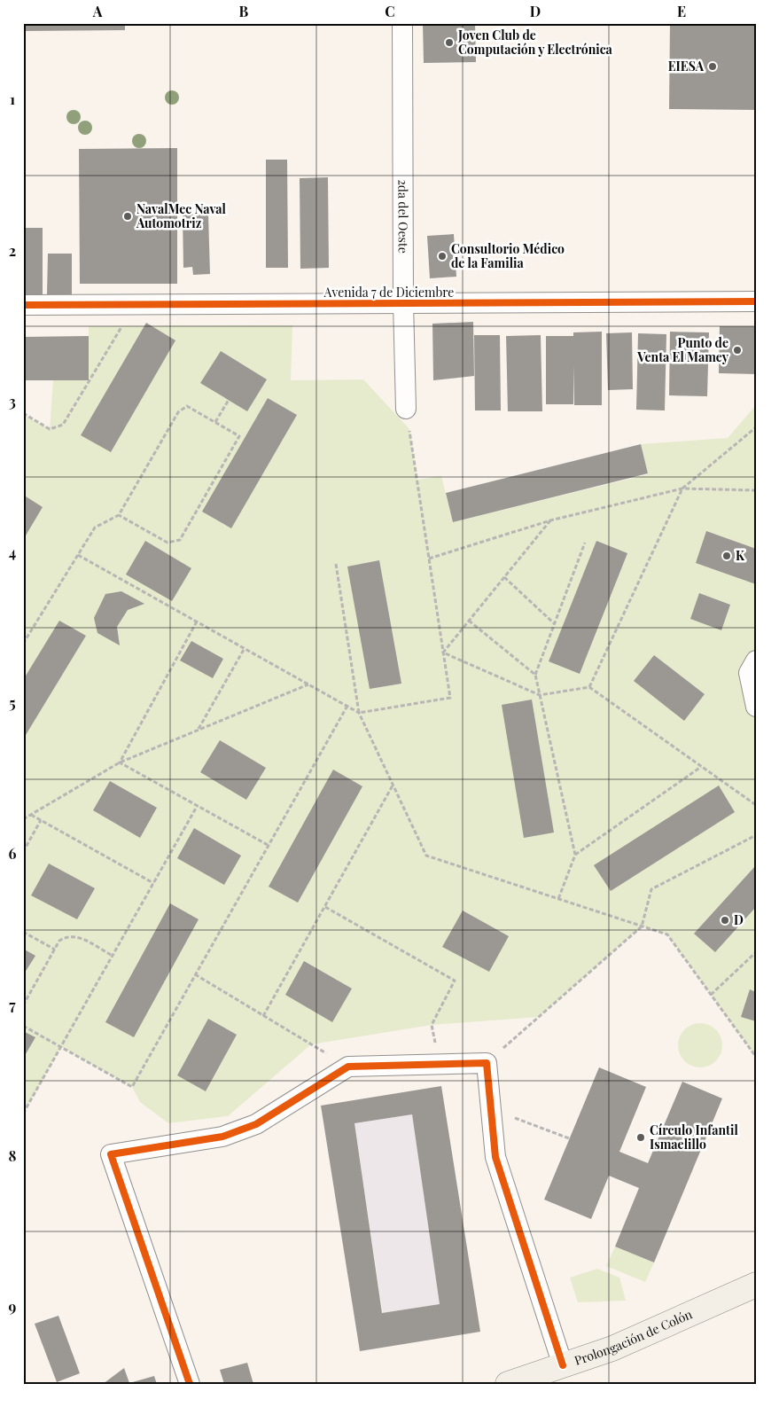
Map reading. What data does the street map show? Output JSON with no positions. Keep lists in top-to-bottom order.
{
  "streets": {
    "main road": ["Prolongación de Colón"],
    "street": ["2da del Oeste", "Avenida 7 de Diciembre"]
  },
  "crossings": [
    ["2da del Oeste", "Avenida 7 de Diciembre"]
  ],
  "places": [
    "Joven Club de Computación y Electrónica",
    "EIESA",
    "NavalMec Naval Automotriz",
    "Consultorio Médico de la Familia",
    "Punto de Venta El Mamey",
    "K",
    "D",
    "Círculo Infantil Ismaelillo"
  ],
  "grid": {
    "columns": [
      "A",
      "B",
      "C",
      "D",
      "E"
    ],
    "rows": [
      "1",
      "2",
      "3",
      "4",
      "5",
      "6",
      "7",
      "8",
      "9"
    ]
  }
}
